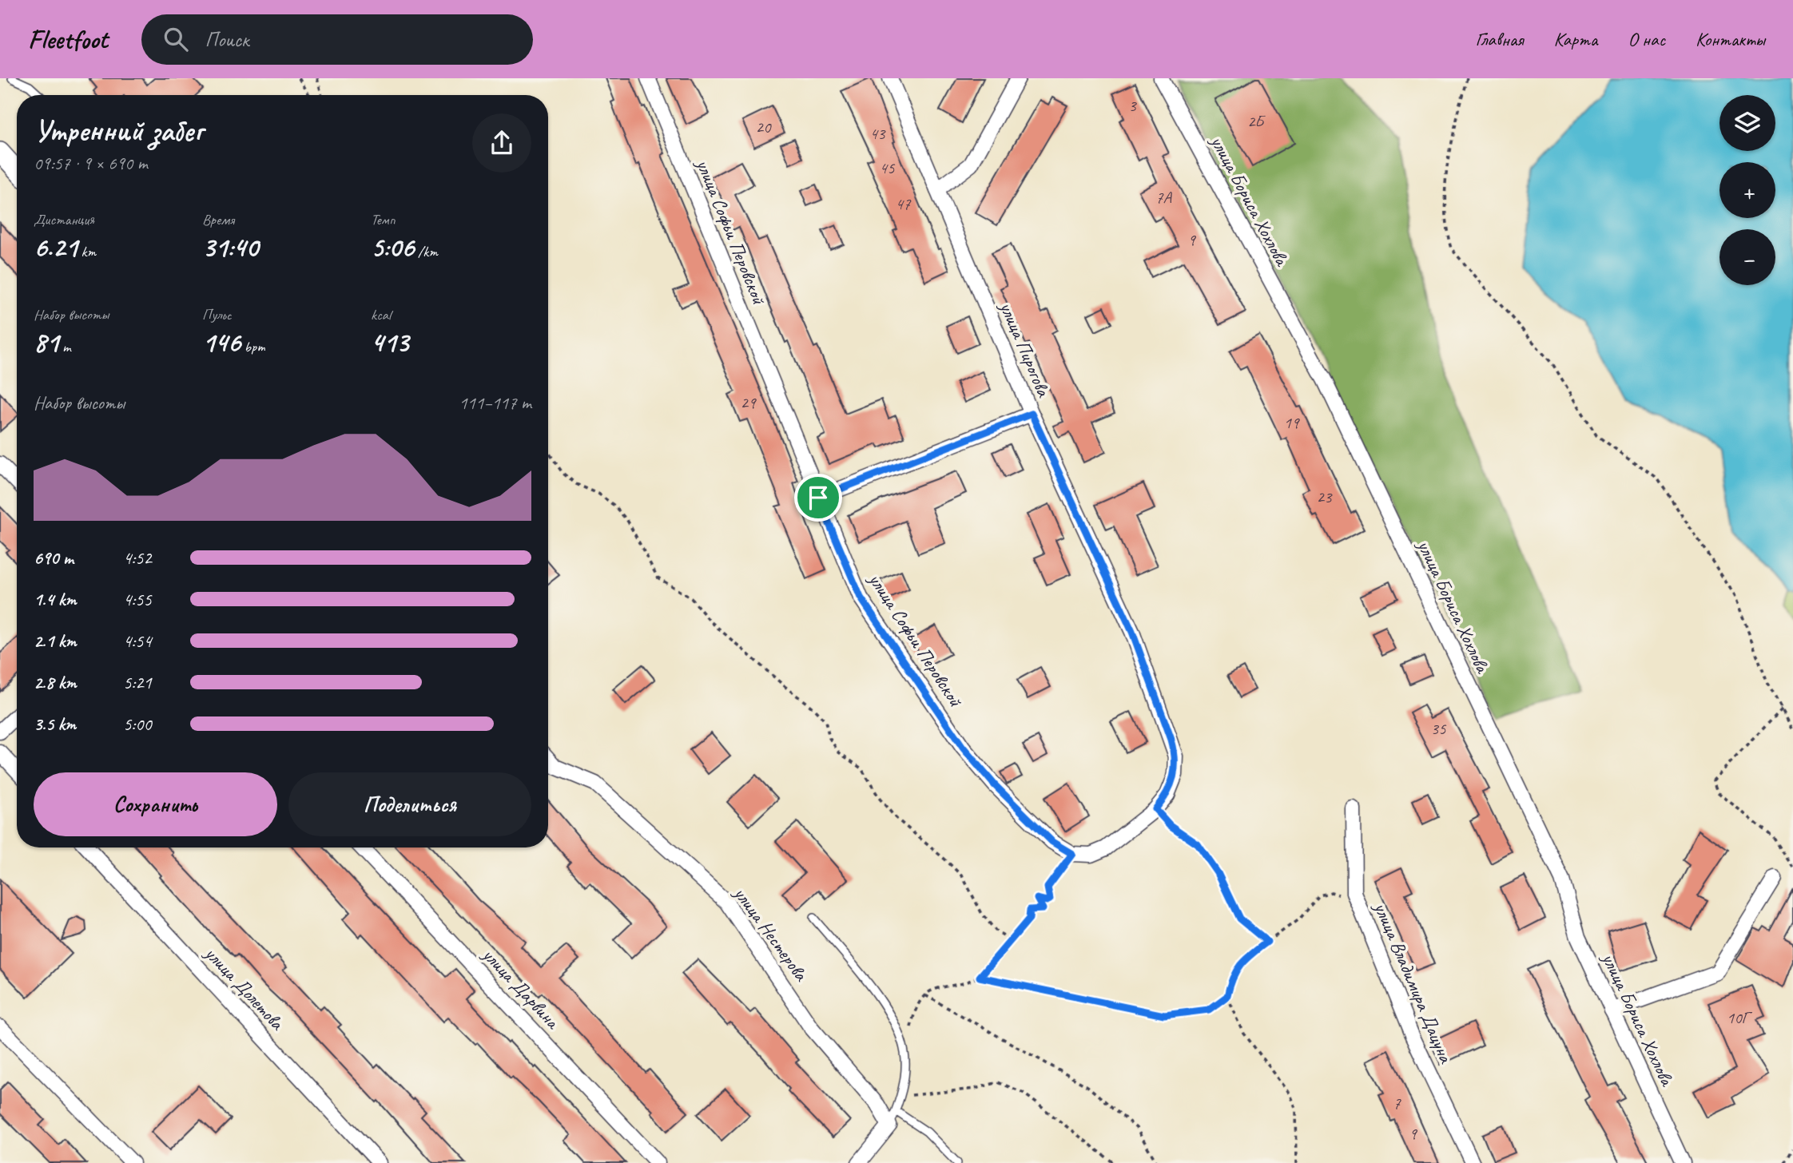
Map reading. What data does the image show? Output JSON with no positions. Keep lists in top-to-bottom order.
{
  "streets": {
    "street": [
      "улица Бориса Хохлова",
      "улица Софьи Перовской",
      "улица Пирогова",
      "улица Нестерова",
      "улица Владимира Дацуна",
      "улица Долетова",
      "улица Дарвина"
    ]
  },
  "house_numbers": [
    "3",
    "2Б",
    "20",
    "43",
    "45",
    "7А",
    "47",
    "9",
    "29",
    "19",
    "23",
    "35",
    "10Г",
    "7",
    "9"
  ],
  "page": {
    "header": "Fleetfoot",
    "search": "Поиск",
    "nav": [
      "Главная",
      "Карта",
      "О нас",
      "Контакты"
    ],
    "map_buttons": ["+", "−"],
    "heading": ["Утренний забег", "09:57 · 9 × 690 m"],
    "stats": [
      ["Дистанция", "6.21 km"],
      ["Время", "31:40"],
      ["Темп", "5:06 /km"],
      ["Набор высоты", "81 m"],
      ["Пульс", "146 bpm"],
      ["kcal", "413"]
    ],
    "chart": ["Набор высоты", "111–117 m"],
    "list": [
      {
        "name": "690 m",
        "note": "4:52"
      },
      {
        "name": "1.4 km",
        "note": "4:55"
      },
      {
        "name": "2.1 km",
        "note": "4:54"
      },
      {
        "name": "2.8 km",
        "note": "5:21"
      },
      {
        "name": "3.5 km",
        "note": "5:00"
      }
    ],
    "buttons": ["Сохранить", "Поделиться"]
  }
}
